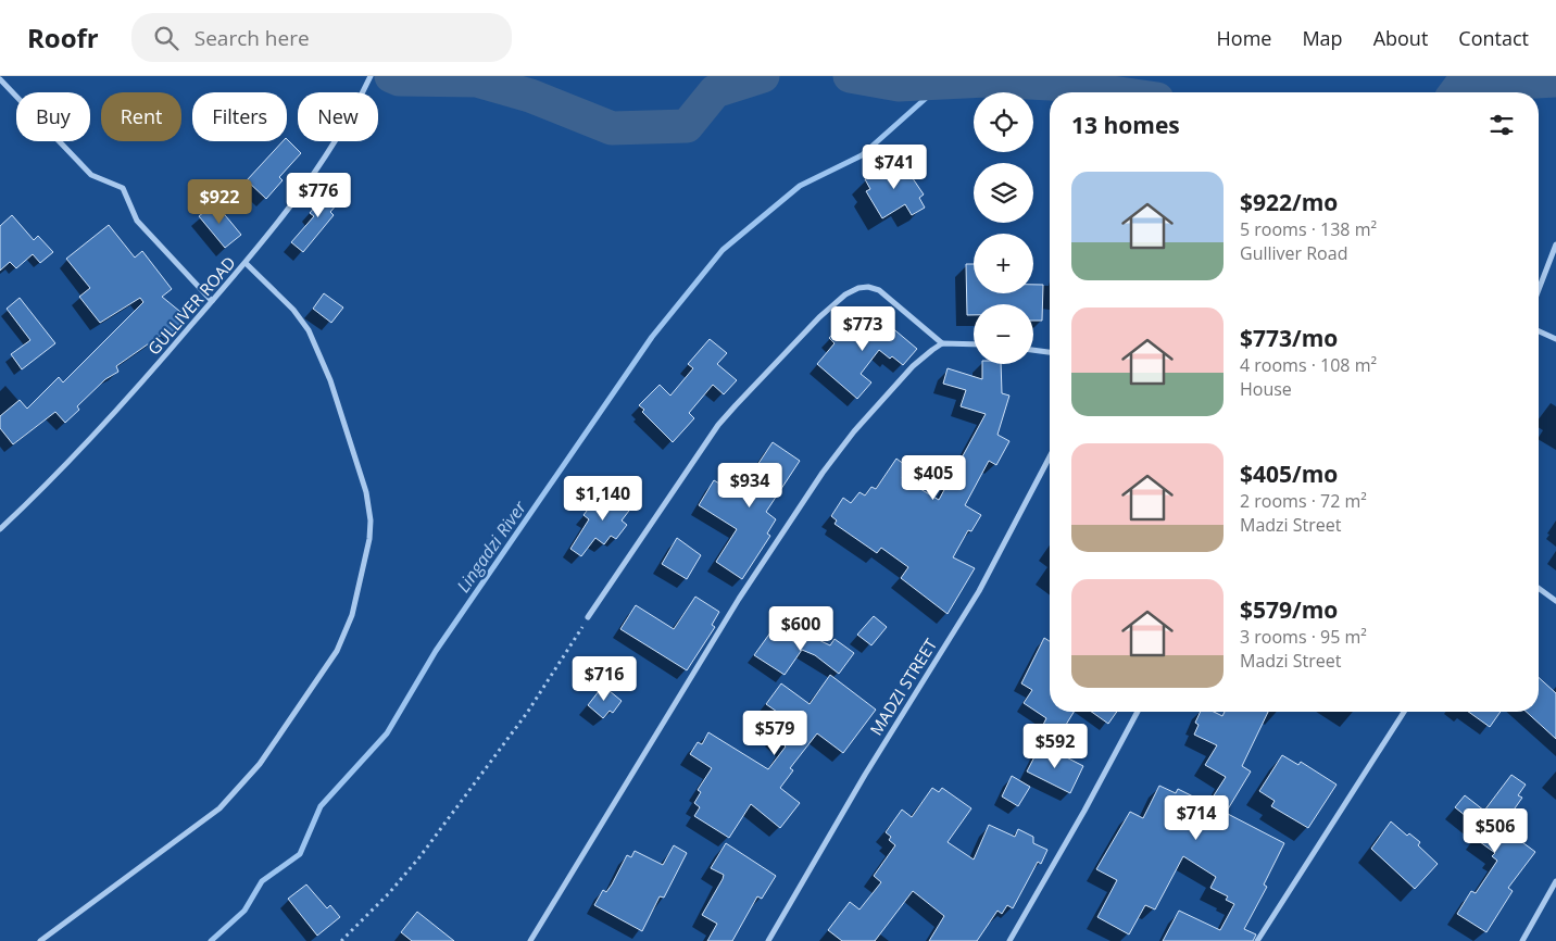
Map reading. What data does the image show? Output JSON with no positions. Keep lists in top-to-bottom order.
{
  "streets": {
    "street": ["GULLIVER ROAD", "MADZI STREET"]
  },
  "water": ["Lingadzi River"],
  "page": {
    "header": "Roofr",
    "search": "Search here",
    "nav": [
      "Home",
      "Map",
      "About",
      "Contact"
    ],
    "map_buttons": ["+", "−"],
    "chip": [
      "Buy",
      "Rent",
      "Filters",
      "New"
    ],
    "heading": "13 homes",
    "price": [
      "$741",
      "$776",
      "$922",
      "$773",
      "$405",
      "$934",
      "$1,140",
      "$600",
      "$716",
      "$579",
      "$592",
      "$714",
      "$506"
    ],
    "list": [
      {
        "name": "$922/mo",
        "note": "5 rooms · 138 m² · Gulliver Road"
      },
      {
        "name": "$773/mo",
        "note": "4 rooms · 108 m² · House"
      },
      {
        "name": "$405/mo",
        "note": "2 rooms · 72 m² · Madzi Street"
      },
      {
        "name": "$579/mo",
        "note": "3 rooms · 95 m² · Madzi Street"
      }
    ]
  }
}
